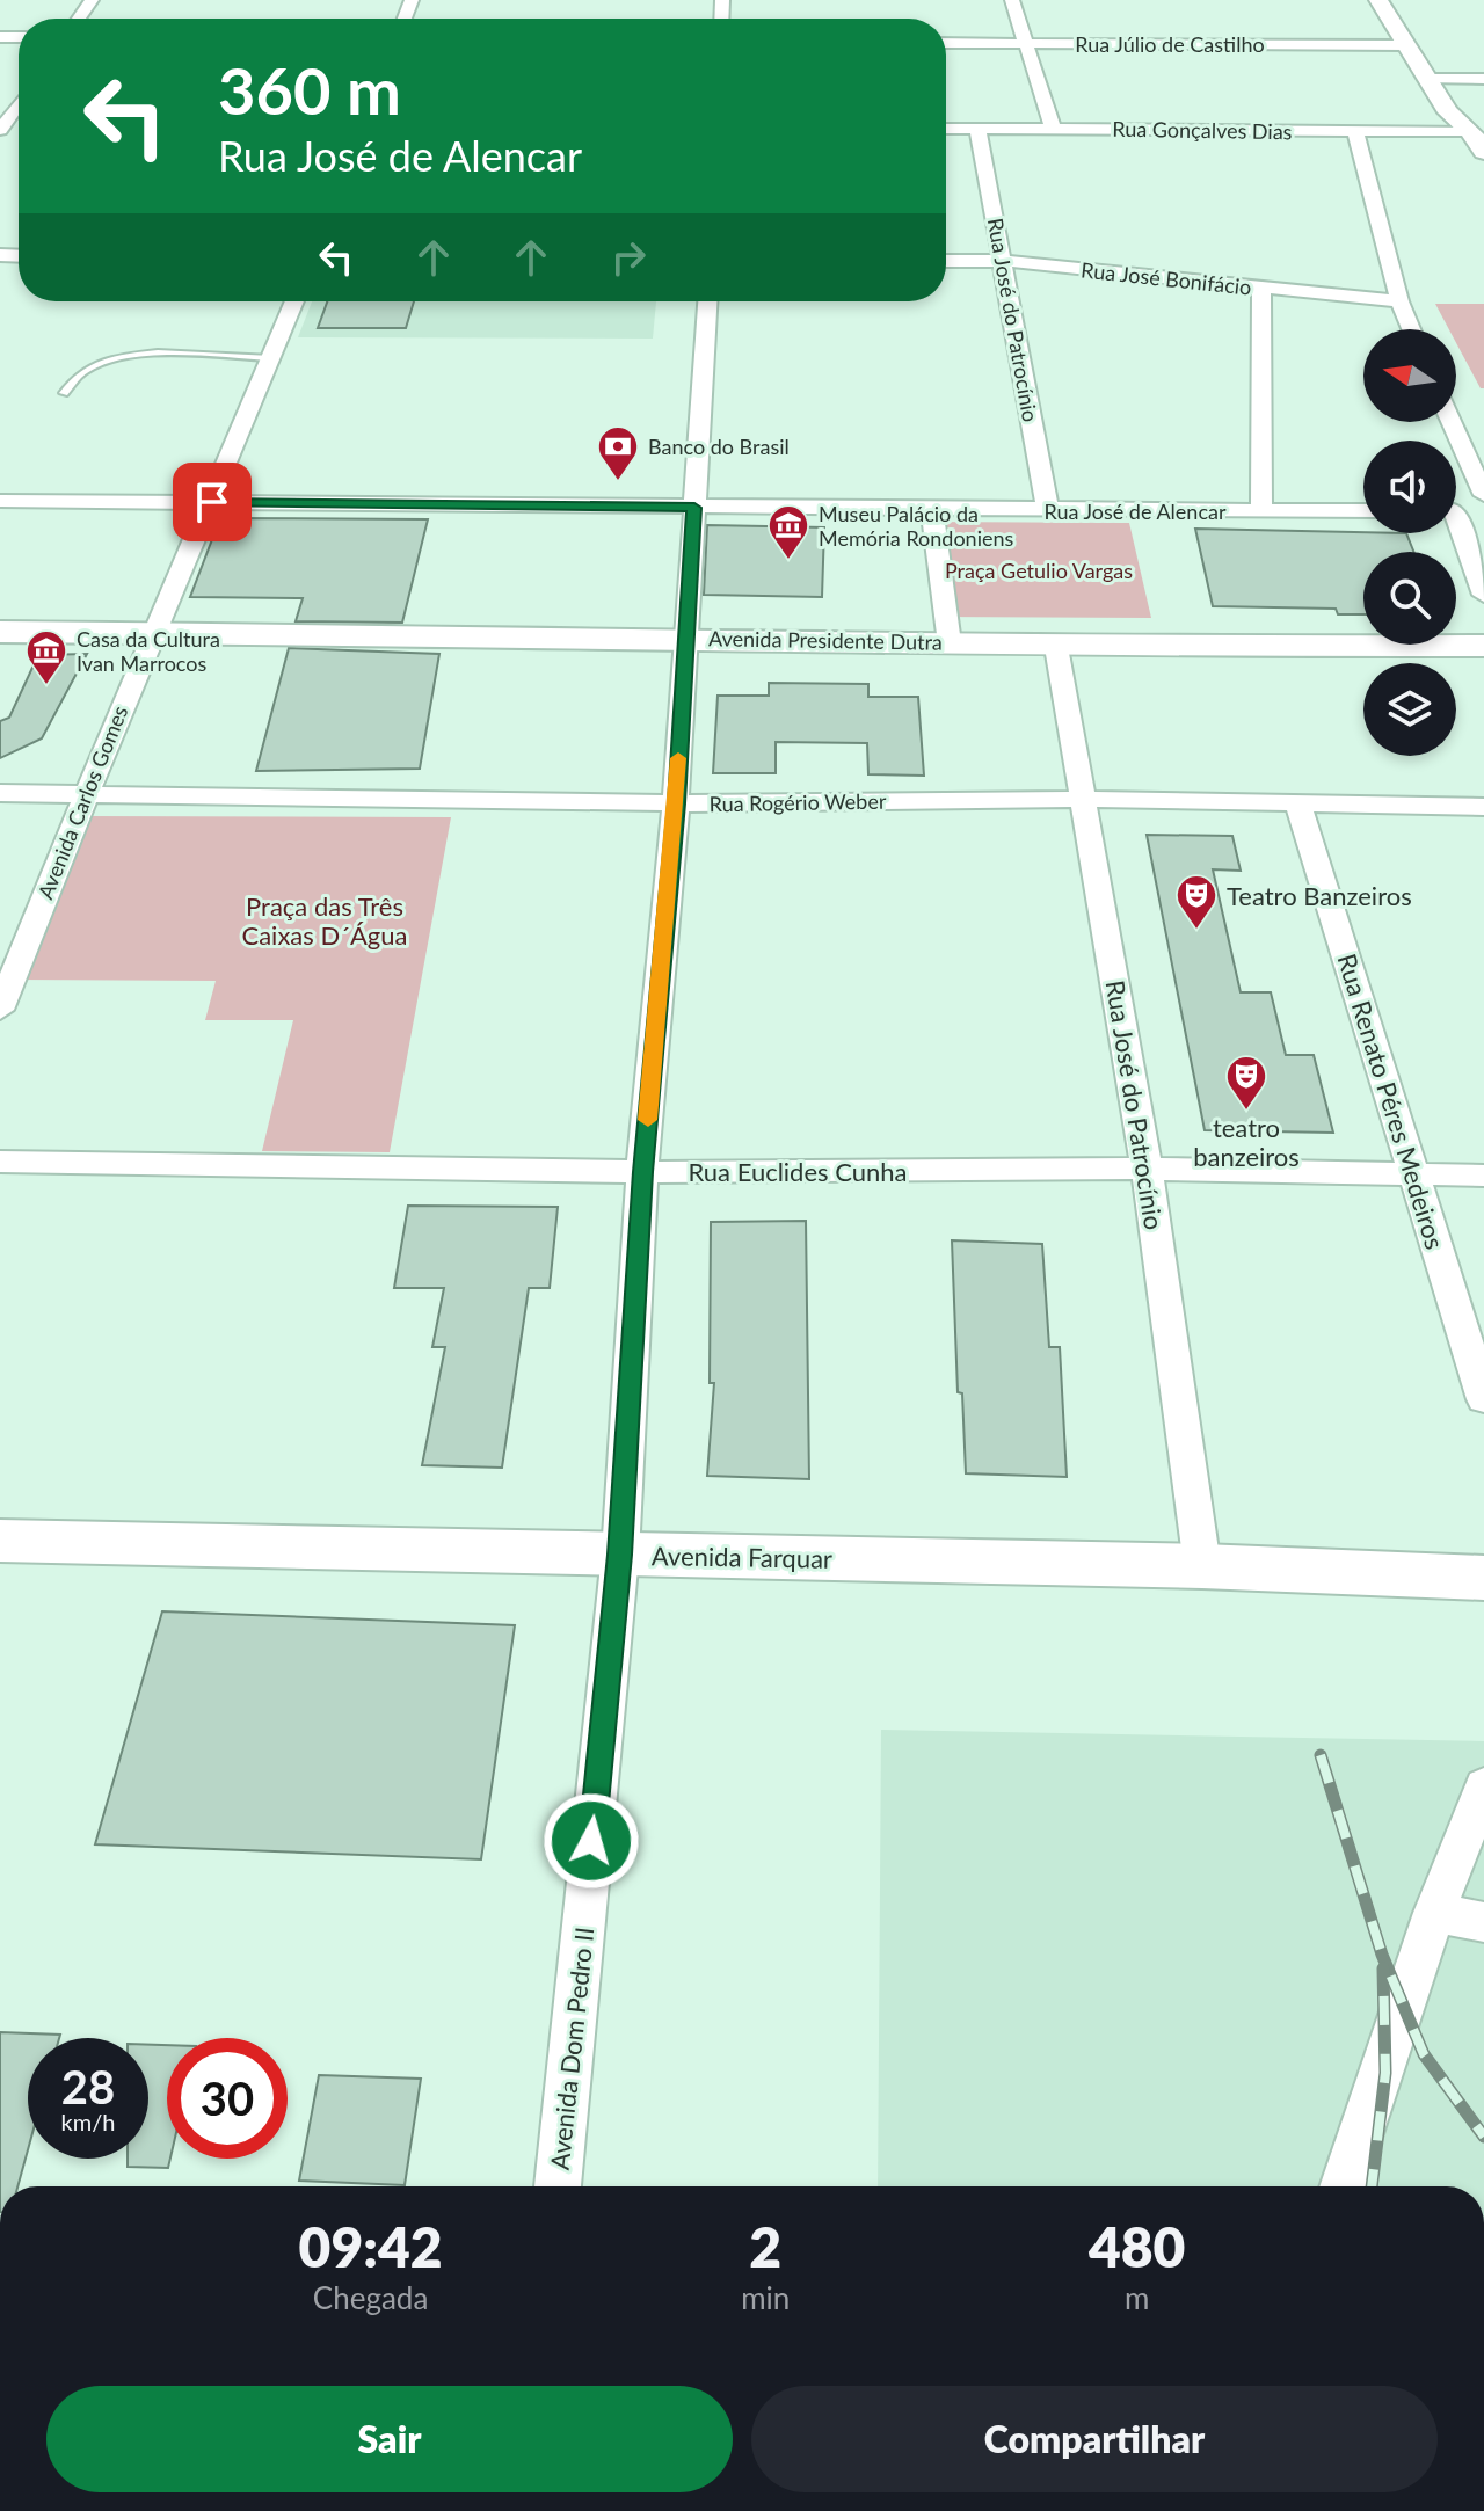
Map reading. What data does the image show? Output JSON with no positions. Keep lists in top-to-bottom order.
{
  "streets": {
    "street": [
      "Rua Júlio de Castilho",
      "Rua Gonçalves Dias",
      "Rua José Bonifácio",
      "Rua José do Patrocínio",
      "Rua José de Alencar",
      "Avenida Presidente Dutra",
      "Avenida Carlos Gomes",
      "Rua Rogério Weber",
      "Rua Renato Péres Medeiros",
      "Rua Euclides Cunha",
      "Avenida Farquar",
      "Avenida Dom Pedro II"
    ]
  },
  "crossings": [
    ["Rua Gonçalves Dias", "Rua José do Patrocínio"],
    ["Rua José Bonifácio", "Rua José do Patrocínio"],
    ["Rua José do Patrocínio", "Rua José de Alencar"],
    ["Rua José do Patrocínio", "Avenida Presidente Dutra"],
    ["Rua José do Patrocínio", "Rua Rogério Weber"],
    ["Rua José do Patrocínio", "Rua Euclides Cunha"],
    ["Rua José do Patrocínio", "Avenida Farquar"],
    ["Rua José de Alencar", "Avenida Carlos Gomes"],
    ["Rua José de Alencar", "Avenida Dom Pedro II"],
    ["Avenida Presidente Dutra", "Avenida Carlos Gomes"],
    ["Avenida Presidente Dutra", "Avenida Dom Pedro II"],
    ["Avenida Carlos Gomes", "Rua Rogério Weber"],
    ["Rua Rogério Weber", "Rua Renato Péres Medeiros"],
    ["Rua Rogério Weber", "Avenida Dom Pedro II"],
    ["Rua Renato Péres Medeiros", "Rua Euclides Cunha"],
    ["Rua Euclides Cunha", "Avenida Dom Pedro II"],
    ["Avenida Farquar", "Avenida Dom Pedro II"]
  ],
  "parks": ["Praça Getulio Vargas", "Praça das Três Caixas D´Água"],
  "places": {
    "bank": ["Banco do Brasil"],
    "museum": ["Museu Palácio da Memória Rondoniens", "Casa da Cultura Ivan Marrocos"],
    "theatre": ["Teatro Banzeiros", "teatro banzeiros"]
  },
  "north": "left",
  "page": {
    "turn": ["360 m", "Rua José de Alencar"],
    "speed": "28 km/h",
    "limit": "30",
    "eta": [
      "09:42",
      "Chegada",
      "2",
      "min",
      "480",
      "m"
    ],
    "buttons": ["Sair", "Compartilhar"]
  }
}
